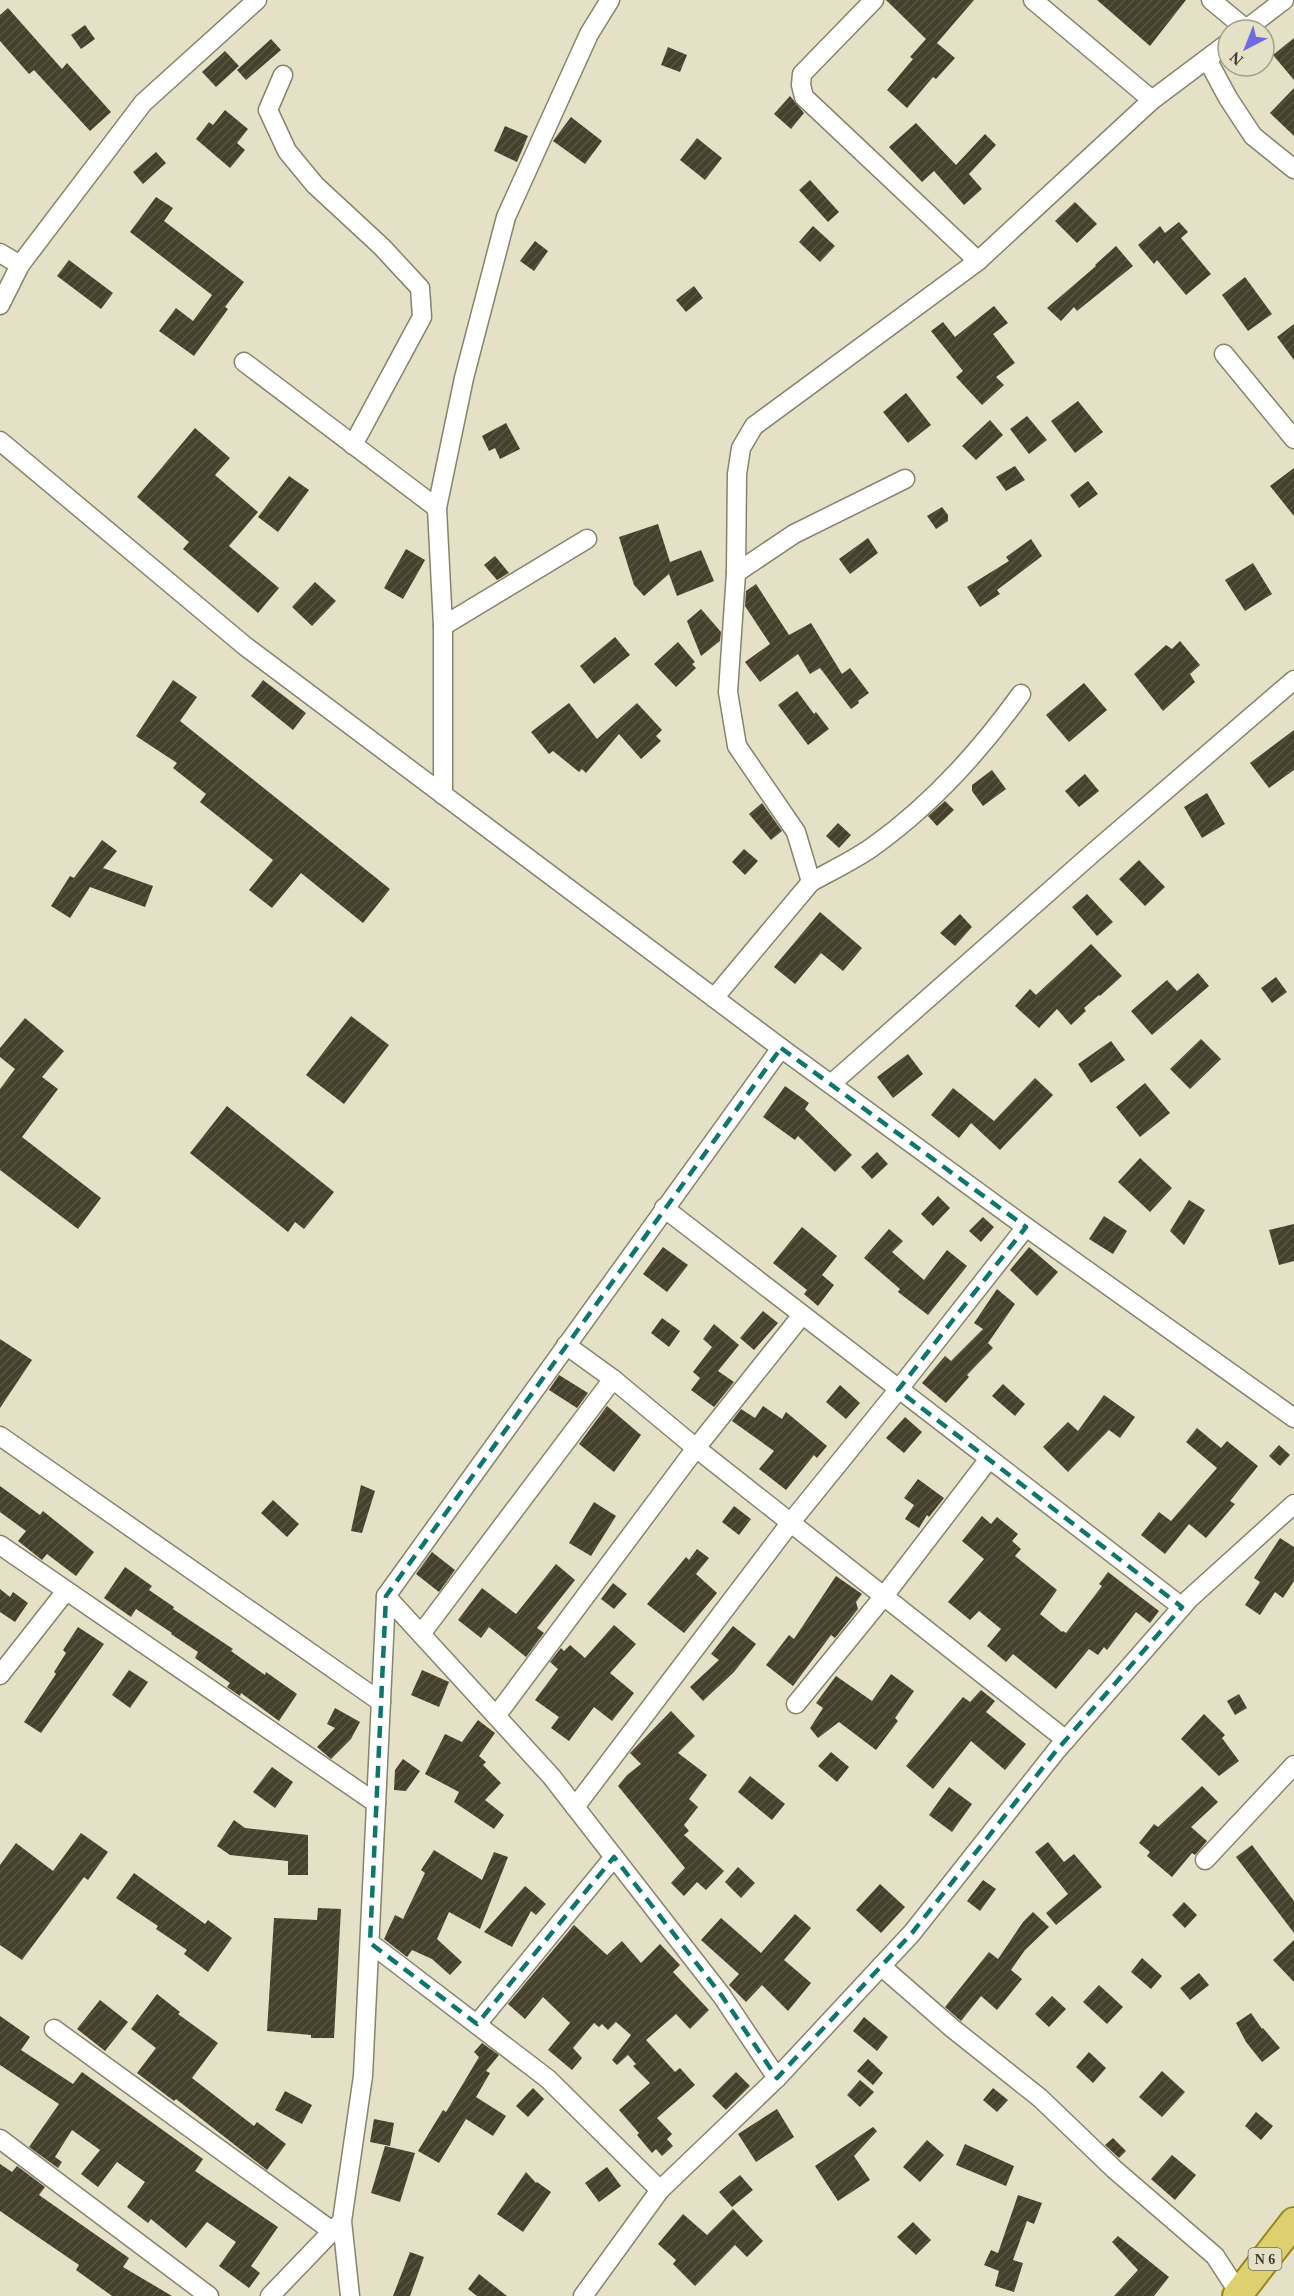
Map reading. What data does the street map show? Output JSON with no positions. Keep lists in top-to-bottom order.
{
  "streets": {
    "main road": ["N 6"]
  },
  "north": "bottom left"
}
